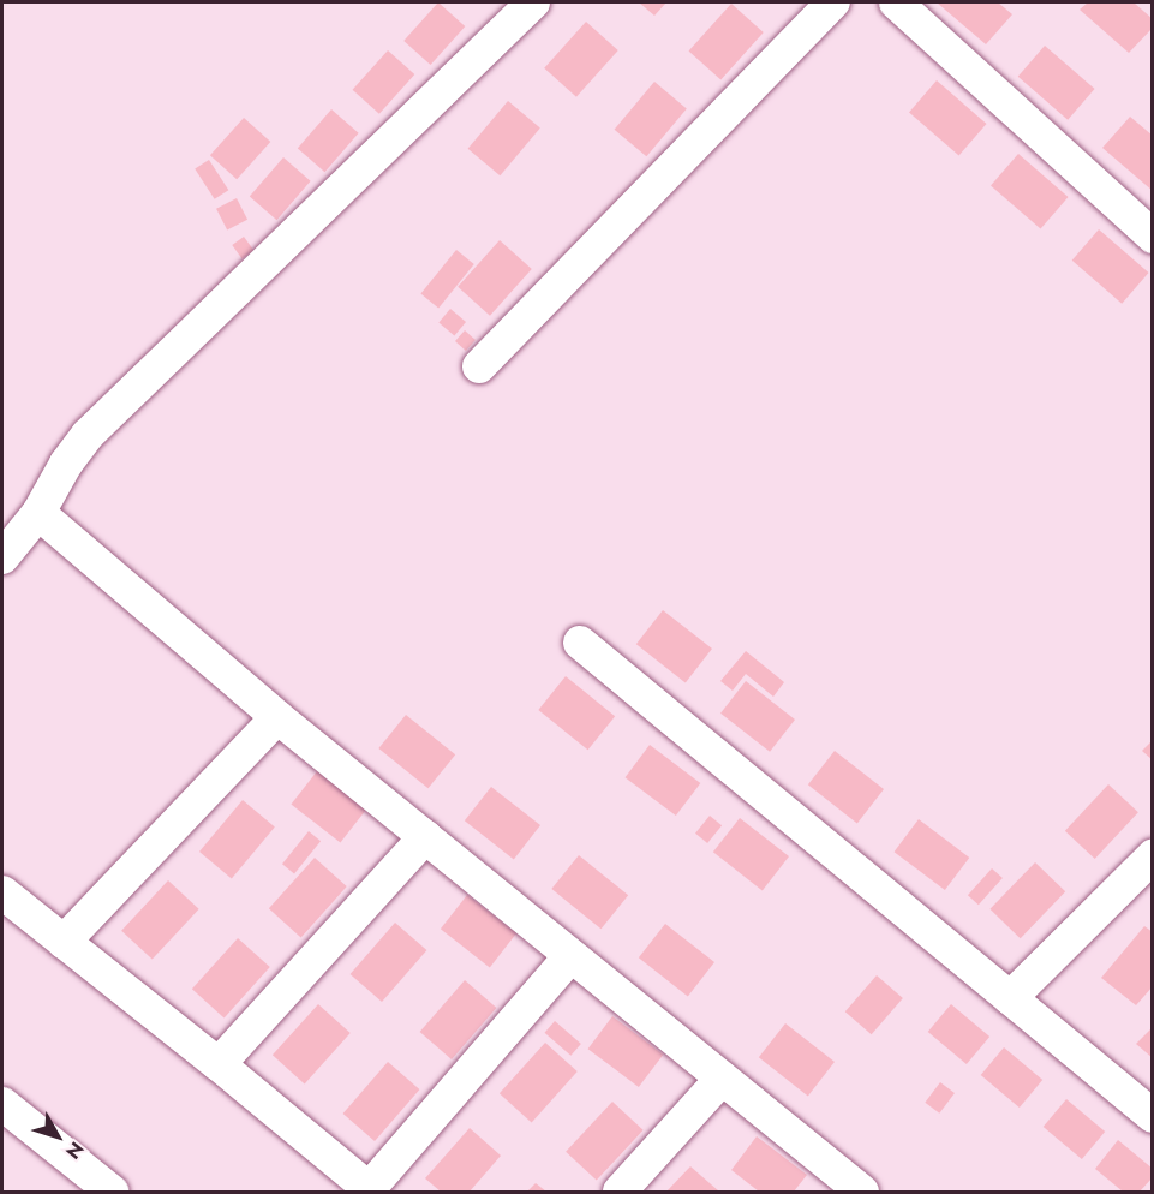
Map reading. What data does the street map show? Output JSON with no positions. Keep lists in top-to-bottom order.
{
  "north": "bottom right"
}
